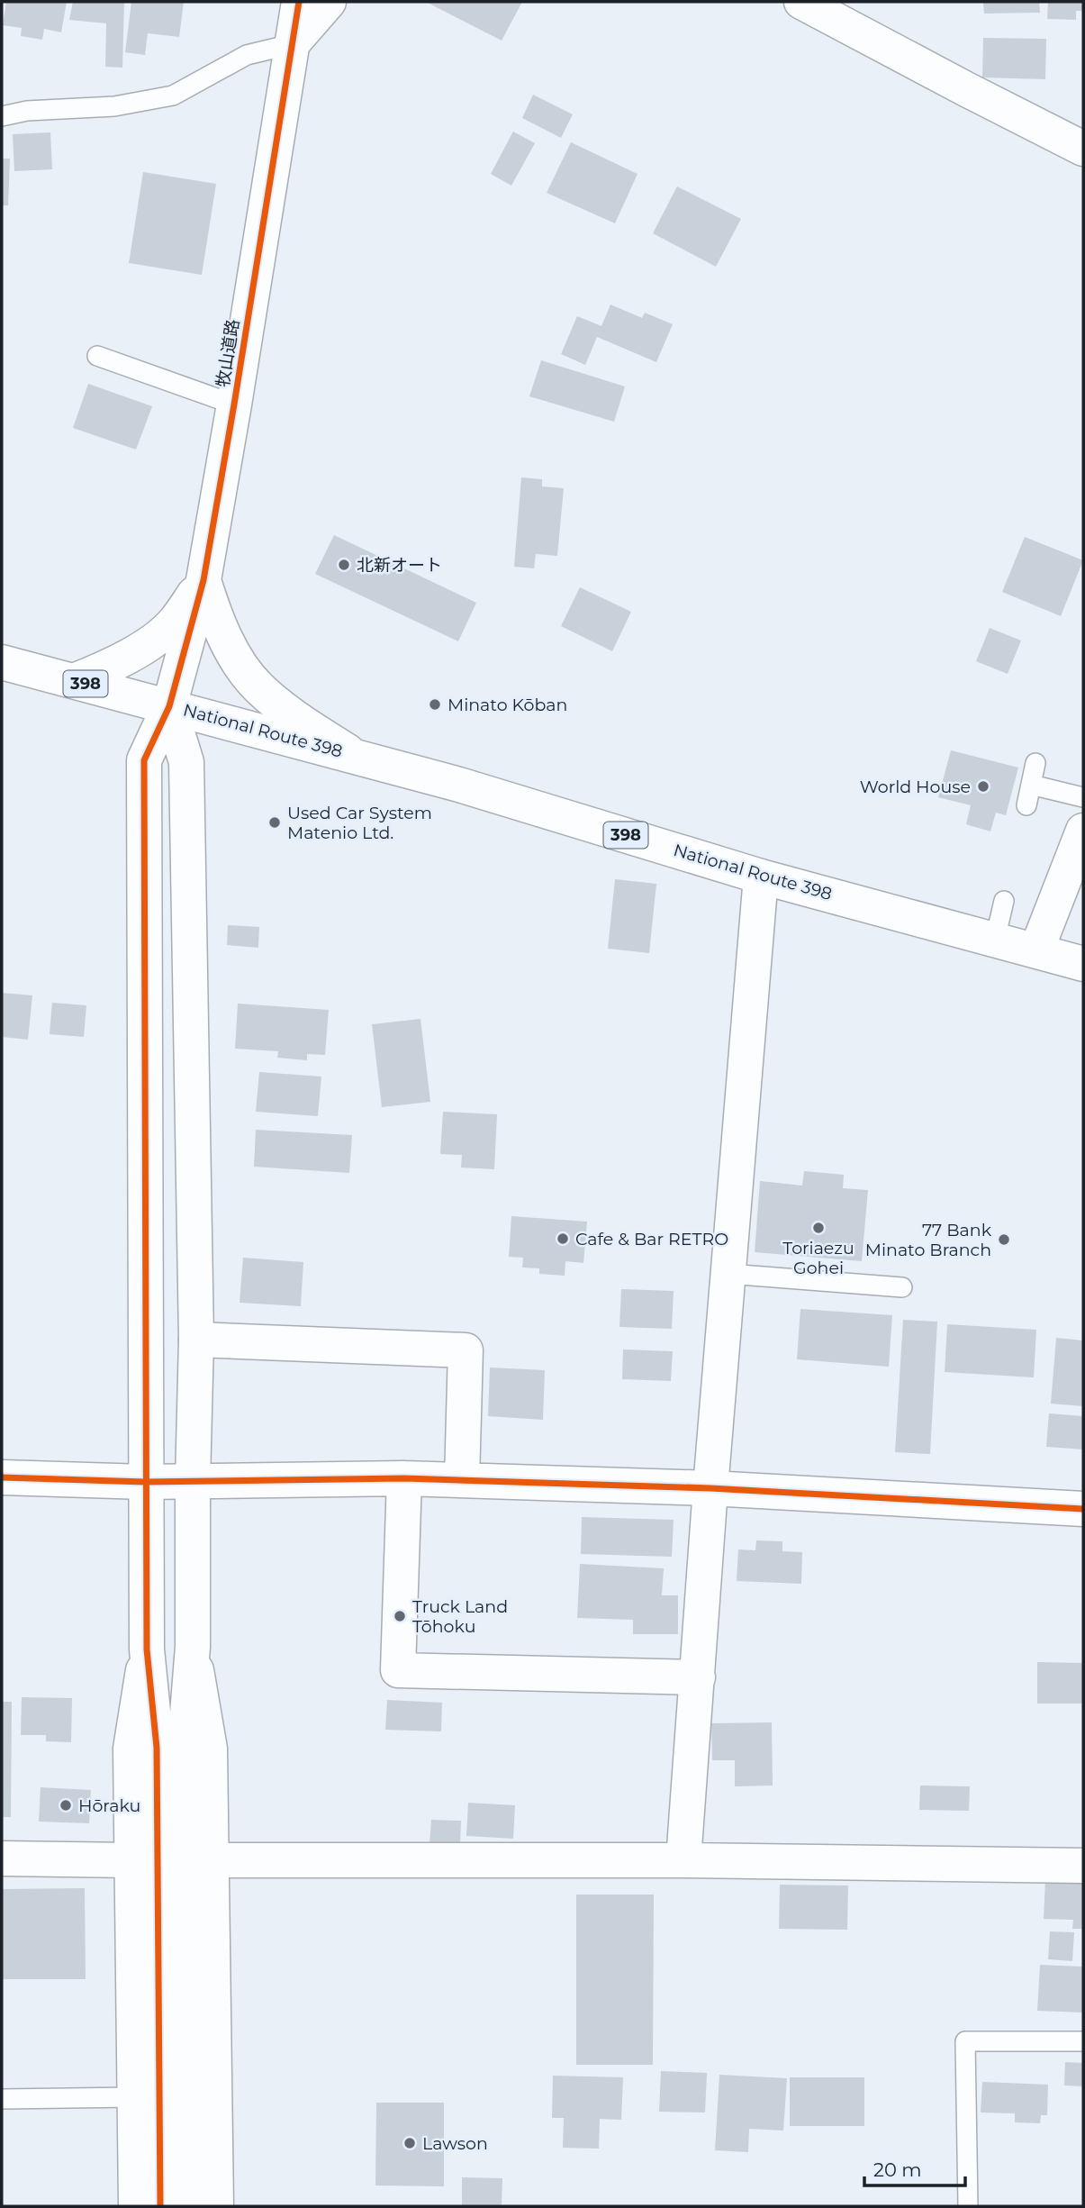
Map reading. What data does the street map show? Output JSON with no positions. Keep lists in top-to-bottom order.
{
  "streets": {
    "main road": ["牧山道路", "398", "National Route 398"]
  },
  "crossings": [
    ["牧山道路", "National Route 398"]
  ],
  "places": [
    "北新オート",
    "Minato Kōban",
    "World House",
    "Used Car System Matenio Ltd.",
    "Toriaezu Gohei",
    "Cafe & Bar RETRO",
    "77 Bank Minato Branch",
    "Truck Land Tōhoku",
    "Hōraku",
    "Lawson"
  ],
  "scale_bar": "20 m"
}
